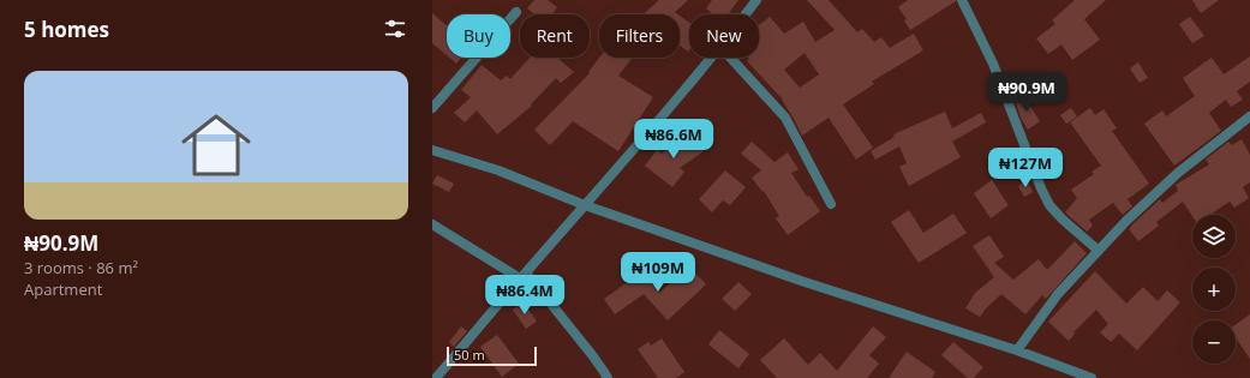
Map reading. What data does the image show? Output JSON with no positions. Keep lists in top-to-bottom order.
{
  "scale_bar": "50 m",
  "page": {
    "heading": "5 homes",
    "chip": [
      "Buy",
      "Rent",
      "Filters",
      "New"
    ],
    "list": [
      {
        "name": "₦90.9M",
        "note": "3 rooms · 86 m² · Apartment"
      }
    ],
    "price": [
      "₦90.9M",
      "₦86.6M",
      "₦127M",
      "₦109M",
      "₦86.4M"
    ],
    "map_buttons": ["+", "−"],
    "scale": "50 m"
  }
}
